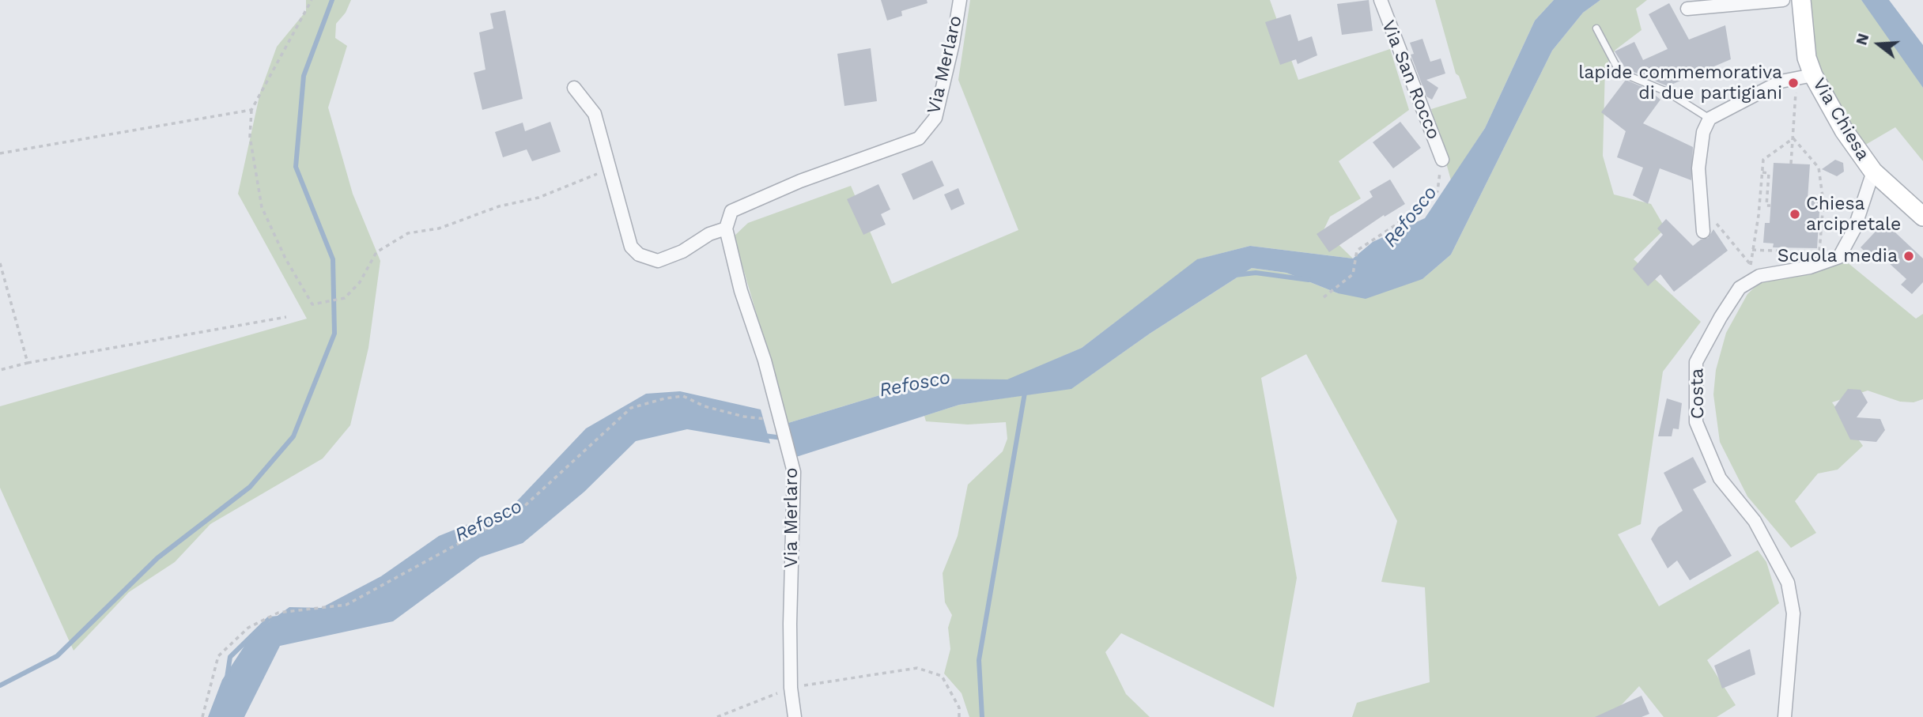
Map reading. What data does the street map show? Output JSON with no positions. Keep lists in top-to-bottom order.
{
  "streets": {
    "main road": ["Via Chiesa"],
    "street": ["Via Merlaro", "Via San Rocco", "Costa"]
  },
  "crossings": [
    ["Via Chiesa", "Costa"]
  ],
  "water": ["Refosco"],
  "places": ["lapide commemorativa di due partigiani", "Chiesa arcipretale", "Scuola media"],
  "north": "left"
}
